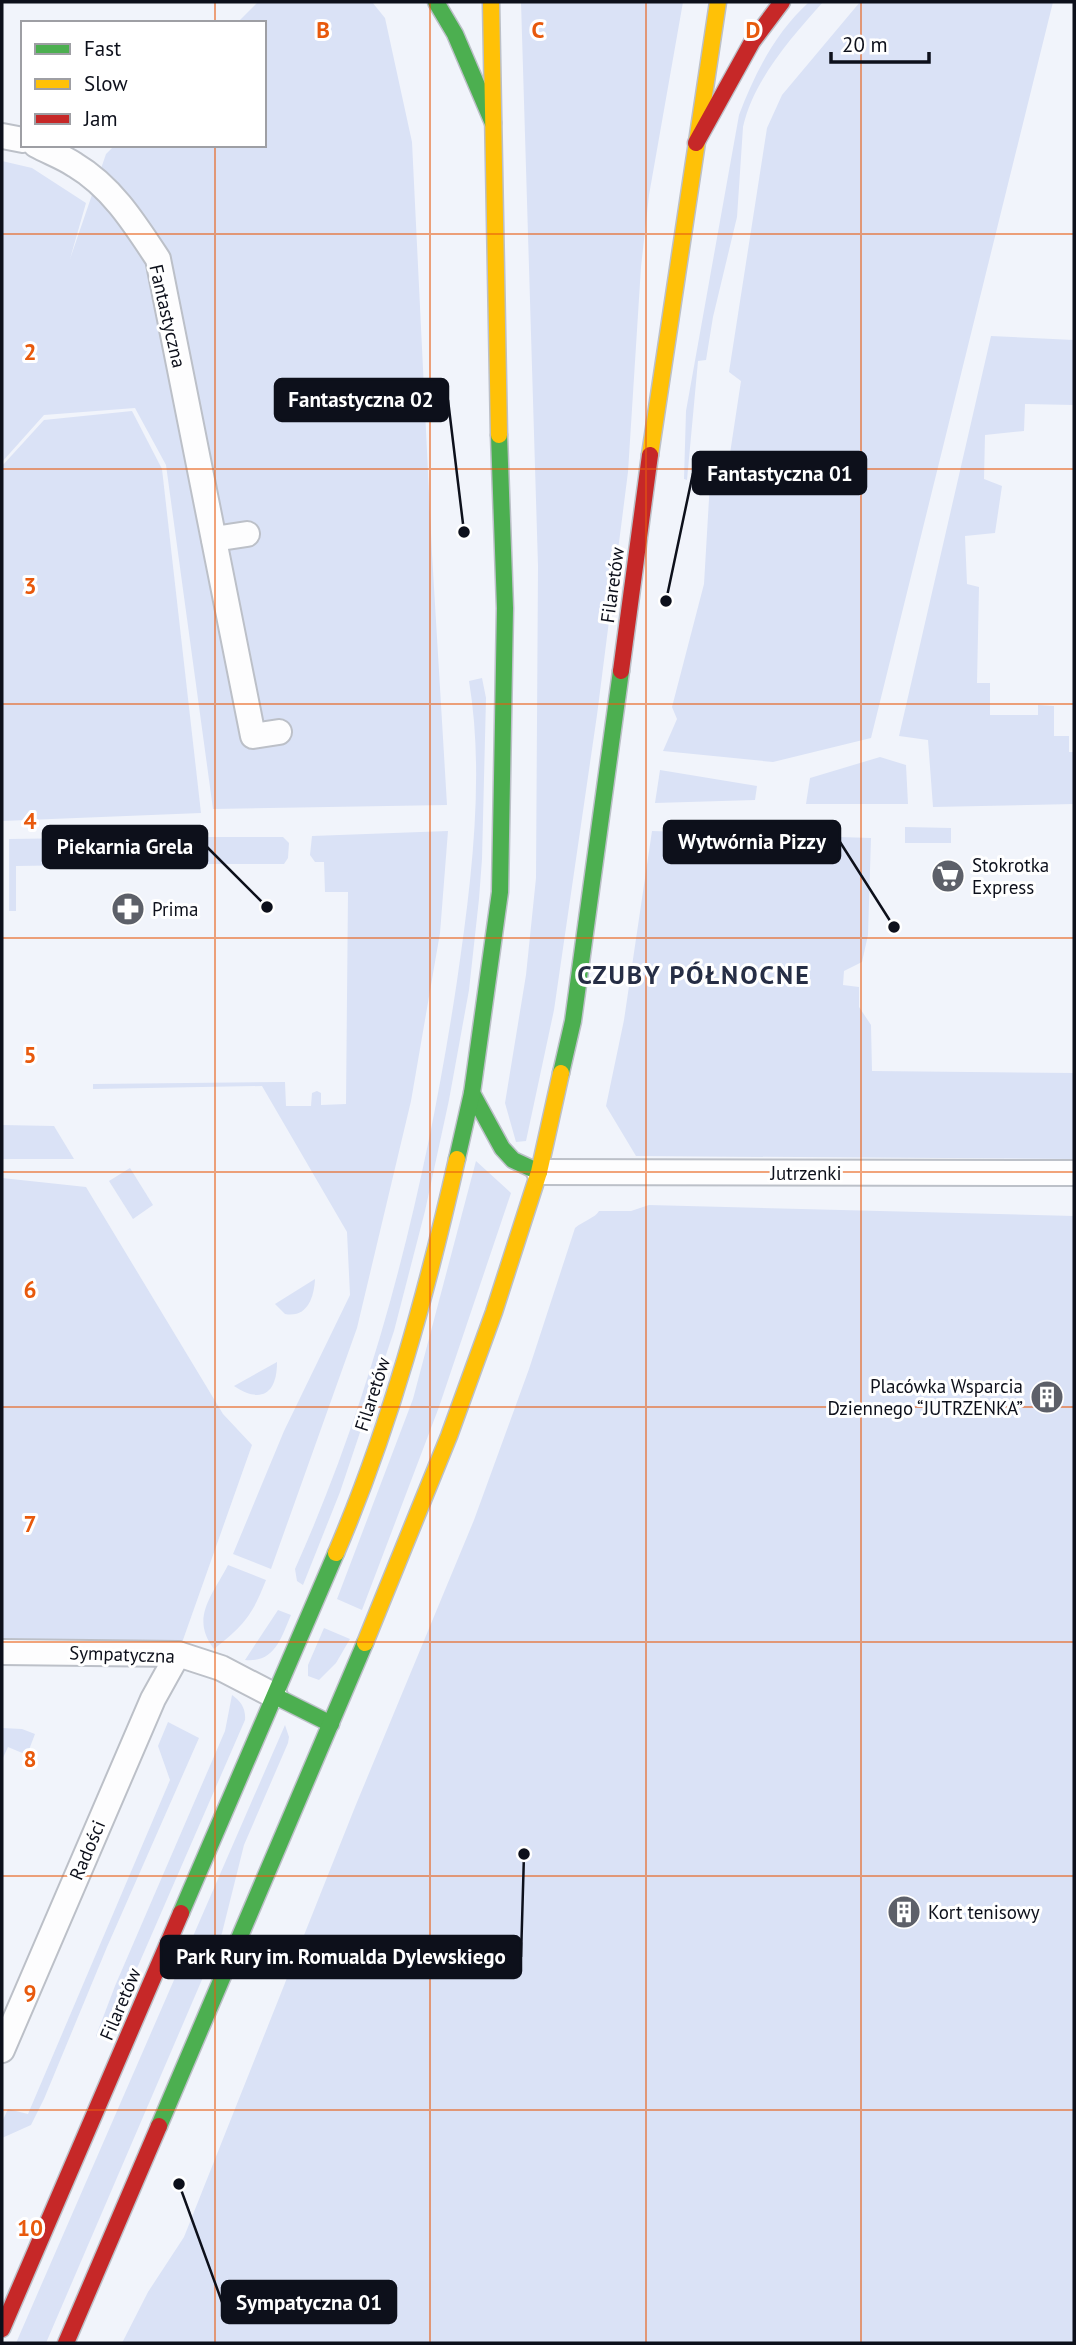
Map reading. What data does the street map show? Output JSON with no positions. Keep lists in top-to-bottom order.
{
  "streets": {
    "main road": ["Filaretów"],
    "street": [
      "Fantastyczna",
      "Jutrzenki",
      "Sympatyczna",
      "Radości"
    ]
  },
  "crossings": [
    ["Filaretów", "Jutrzenki"],
    ["Filaretów", "Sympatyczna"],
    ["Sympatyczna", "Radości"]
  ],
  "districts": ["CZUBY PÓŁNOCNE"],
  "places": {
    "other": [
      "Fantastyczna 02",
      "Fantastyczna 01",
      "Piekarnia Grela",
      "Wytwórnia Pizzy",
      "Park Rury im. Romualda Dylewskiego",
      "Sympatyczna 01"
    ],
    "supermarket": ["Stokrotka Express"],
    "pharmacy": ["Prima"],
    "building": ["Placówka Wsparcia Dziennego “JUTRZENKA”", "Kort tenisowy"]
  },
  "legend": ["Fast", "Slow", "Jam"],
  "scale_bar": "20 m",
  "grid": {
    "columns": ["B", "C", "D"],
    "rows": [
      "2",
      "3",
      "4",
      "5",
      "6",
      "7",
      "8",
      "9",
      "10"
    ]
  }
}
